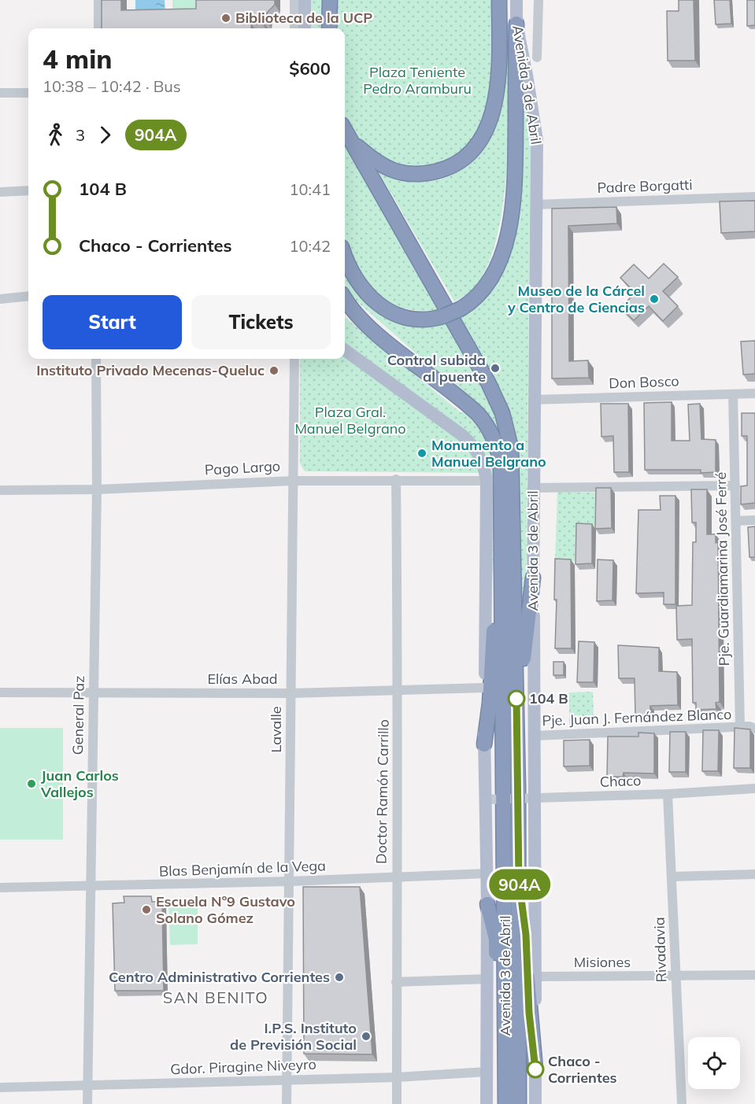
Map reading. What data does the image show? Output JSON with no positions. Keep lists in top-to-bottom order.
{
  "streets": {
    "highway": ["Avenida 3 de Abril"],
    "street": [
      "Padre Borgatti",
      "Don Bosco",
      "Pago Largo",
      "Pje. Guardiamarina José Ferré",
      "Elías Abad",
      "General Paz",
      "Pje. Juan J. Fernández Blanco",
      "Lavalle",
      "Chaco",
      "Doctor Ramón Carrillo",
      "Blas Benjamín de la Vega",
      "Rivadavia",
      "Misiones",
      "Gdor. Piragine Niveyro"
    ]
  },
  "crossings": [
    ["Avenida 3 de Abril", "Padre Borgatti"],
    ["Avenida 3 de Abril", "Don Bosco"],
    ["Avenida 3 de Abril", "Pago Largo"],
    ["Avenida 3 de Abril", "Elías Abad"],
    ["Avenida 3 de Abril", "Pje. Juan J. Fernández Blanco"],
    ["Avenida 3 de Abril", "Chaco"],
    ["Avenida 3 de Abril", "Blas Benjamín de la Vega"],
    ["Avenida 3 de Abril", "Misiones"],
    ["Avenida 3 de Abril", "Gdor. Piragine Niveyro"],
    ["Don Bosco", "Pje. Guardiamarina José Ferré"],
    ["Pago Largo", "General Paz"],
    ["Pago Largo", "Lavalle"],
    ["Pago Largo", "Doctor Ramón Carrillo"],
    ["Pje. Guardiamarina José Ferré", "Pje. Juan J. Fernández Blanco"],
    ["Elías Abad", "General Paz"],
    ["Elías Abad", "Lavalle"],
    ["Elías Abad", "Doctor Ramón Carrillo"],
    ["General Paz", "Blas Benjamín de la Vega"],
    ["General Paz", "Gdor. Piragine Niveyro"],
    ["Lavalle", "Blas Benjamín de la Vega"],
    ["Lavalle", "Gdor. Piragine Niveyro"],
    ["Chaco", "Rivadavia"],
    ["Doctor Ramón Carrillo", "Blas Benjamín de la Vega"],
    ["Doctor Ramón Carrillo", "Gdor. Piragine Niveyro"],
    ["Rivadavia", "Misiones"]
  ],
  "districts": ["SAN BENITO"],
  "parks": ["Plaza Teniente Pedro Aramburu", "Plaza Gral. Manuel Belgrano"],
  "places": [
    "Biblioteca de la UCP",
    "Museo de la Cárcel y Centro de Ciencias",
    "Control subida al puente",
    "Instituto Privado Mecenas-Queluc",
    "Monumento a Manuel Belgrano",
    "104 B",
    "Juan Carlos Vallejos",
    "Escuela Nº9 Gustavo Solano Gómez",
    "Centro Administrativo Corrientes",
    "I.P.S. Instituto de Previsión Social",
    "Chaco - Corrientes"
  ],
  "lines": ["bus line 904A"],
  "page": {
    "on_map": "904A",
    "heading": ["4 min", "10:38 – 10:42 · Bus", "$600"],
    "legs": ["3", "904A"],
    "list": [
      {
        "name": "104 B",
        "value": "10:41"
      },
      {
        "name": "Chaco - Corrientes",
        "value": "10:42"
      }
    ],
    "buttons": ["Start", "Tickets"]
  }
}
